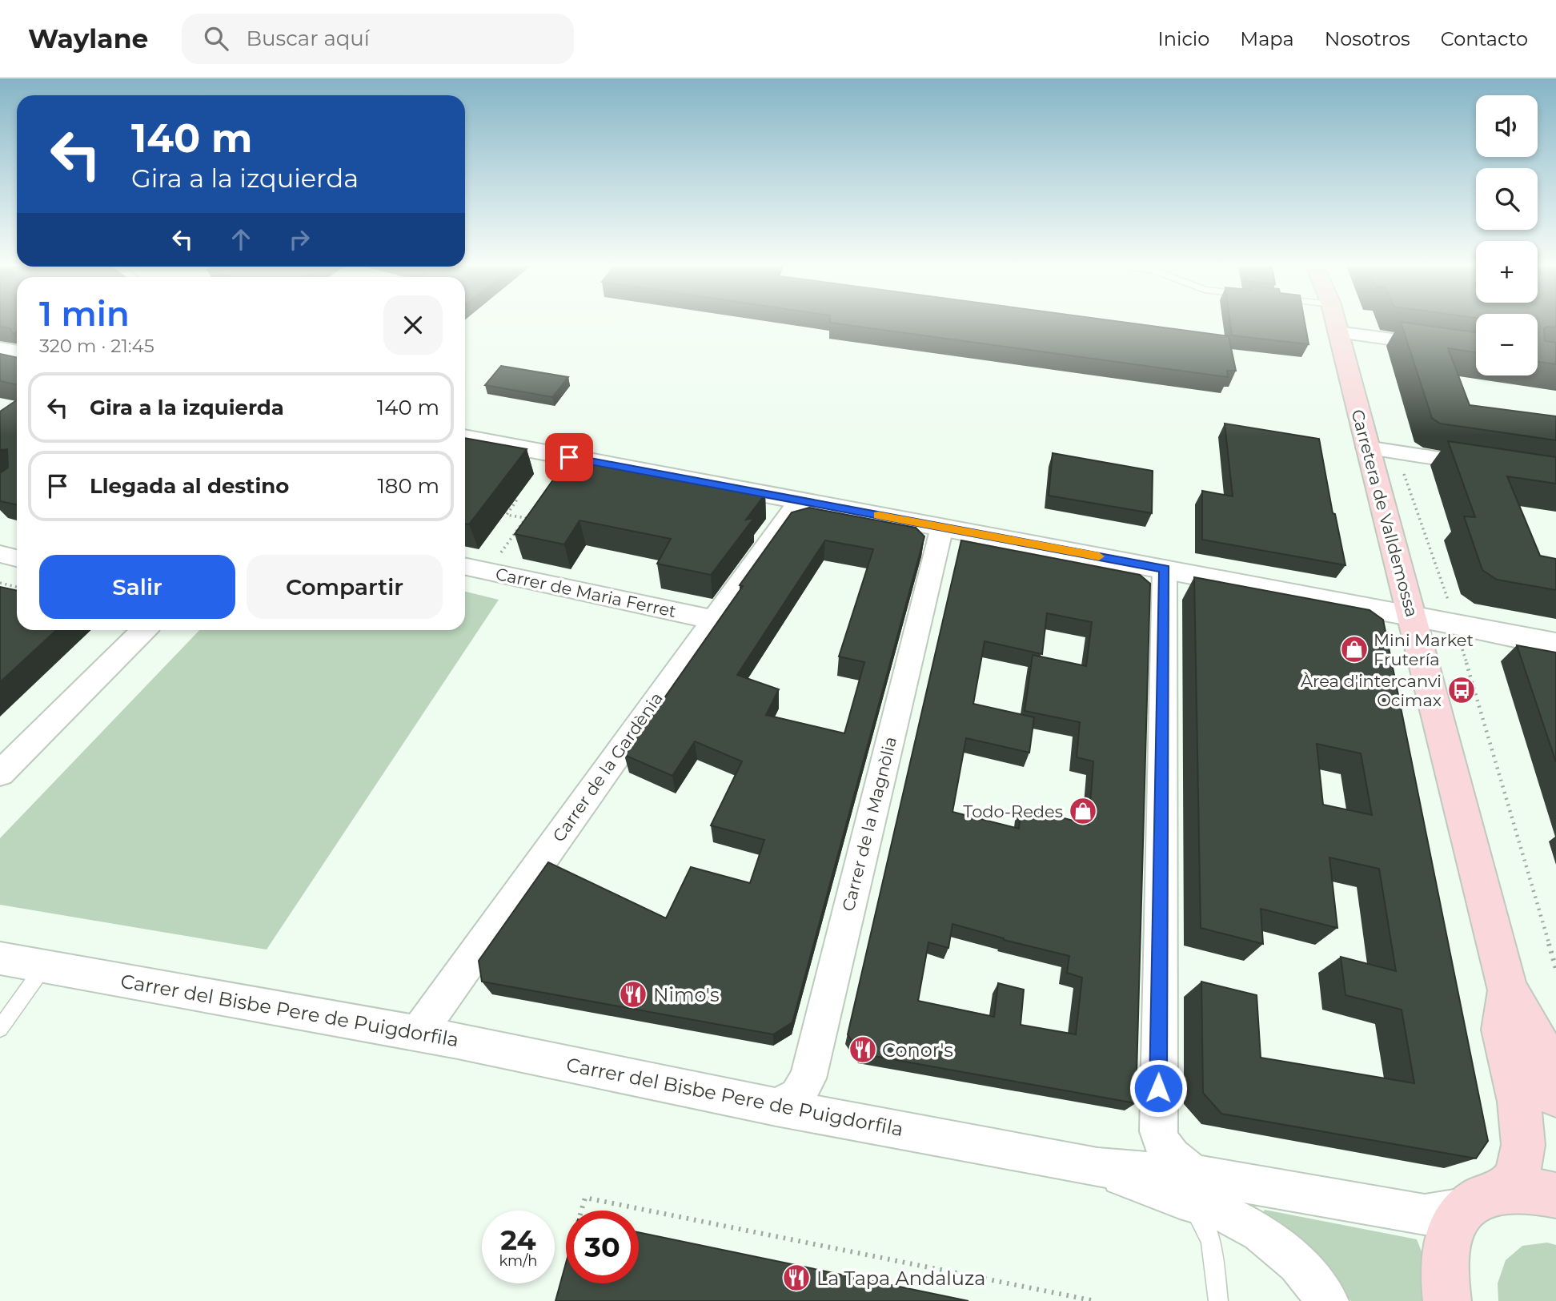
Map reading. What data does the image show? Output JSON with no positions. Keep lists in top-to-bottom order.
{
  "streets": {
    "main road": ["Carretera de Valldemossa"],
    "street": [
      "Carrer de Maria Ferret",
      "Carrer de la Gardènia",
      "Carrer de la Magnòlia",
      "Carrer del Bisbe Pere de Puigdorfila"
    ]
  },
  "crossings": [
    ["Carrer de Maria Ferret", "Carrer de la Gardènia"],
    ["Carrer de la Gardènia", "Carrer del Bisbe Pere de Puigdorfila"],
    ["Carrer de la Magnòlia", "Carrer del Bisbe Pere de Puigdorfila"]
  ],
  "places": {
    "shop": ["Mini Market Frutería", "Todo-Redes"],
    "bus stop": ["Àrea d'intercanvi Ocimax"],
    "restaurant": ["Nimo's", "Conor's", "La Tapa Andaluza"]
  },
  "page": {
    "header": "Waylane",
    "search": "Buscar aquí",
    "nav": [
      "Inicio",
      "Mapa",
      "Nosotros",
      "Contacto"
    ],
    "map_buttons": ["+", "−"],
    "turn": ["140 m", "Gira a la izquierda"],
    "heading": ["1 min", "320 m · 21:45"],
    "list": [
      {
        "name": "Gira a la izquierda",
        "value": "140 m"
      },
      {
        "name": "Llegada al destino",
        "value": "180 m"
      }
    ],
    "buttons": ["Salir", "Compartir"],
    "speed": "24 km/h",
    "limit": "30"
  }
}
